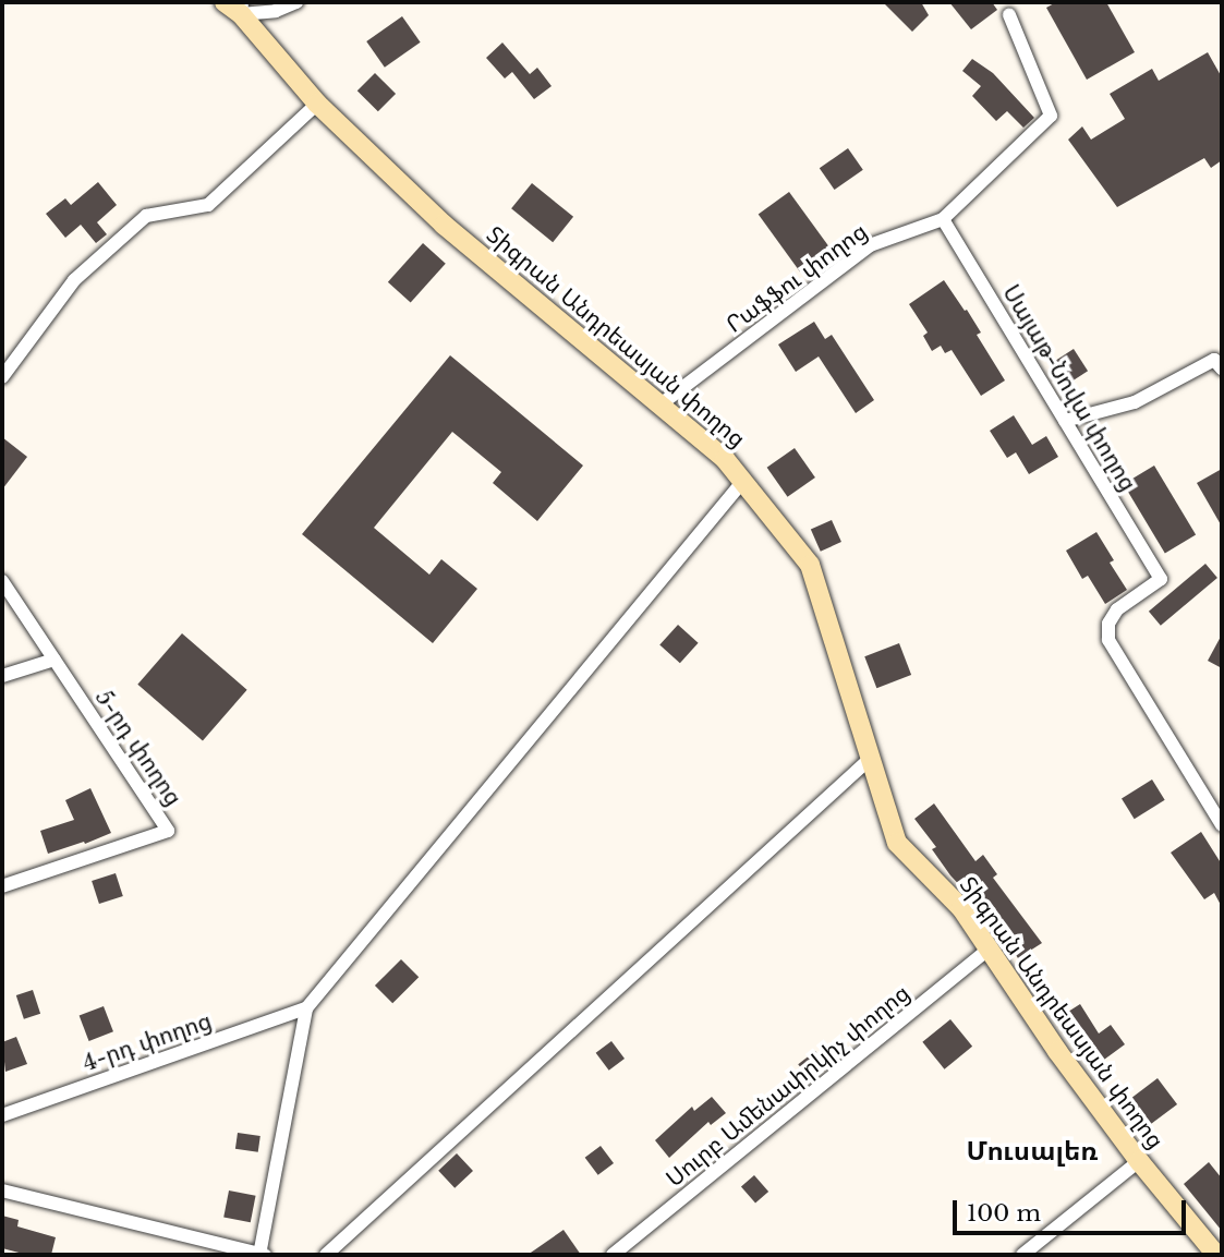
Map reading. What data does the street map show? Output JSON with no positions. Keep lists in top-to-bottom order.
{
  "streets": {
    "main road": ["Տիգրան Անդրեասյան փողոց"],
    "street": [
      "Րաֆֆու փողոց",
      "Սայաթ-Նովա փողոց",
      "5-րդ փողոց",
      "4-րդ փողոց",
      "Սուրբ Ամենափրկիչ փողոց"
    ]
  },
  "crossings": [
    ["Րաֆֆու փողոց", "Տիգրան Անդրեասյան փողոց"],
    ["Րաֆֆու փողոց", "Սայաթ-Նովա փողոց"],
    ["Տիգրան Անդրեասյան փողոց", "Սուրբ Ամենափրկիչ փողոց"]
  ],
  "districts": ["Մուսալեռ"],
  "scale_bar": "100 m"
}
